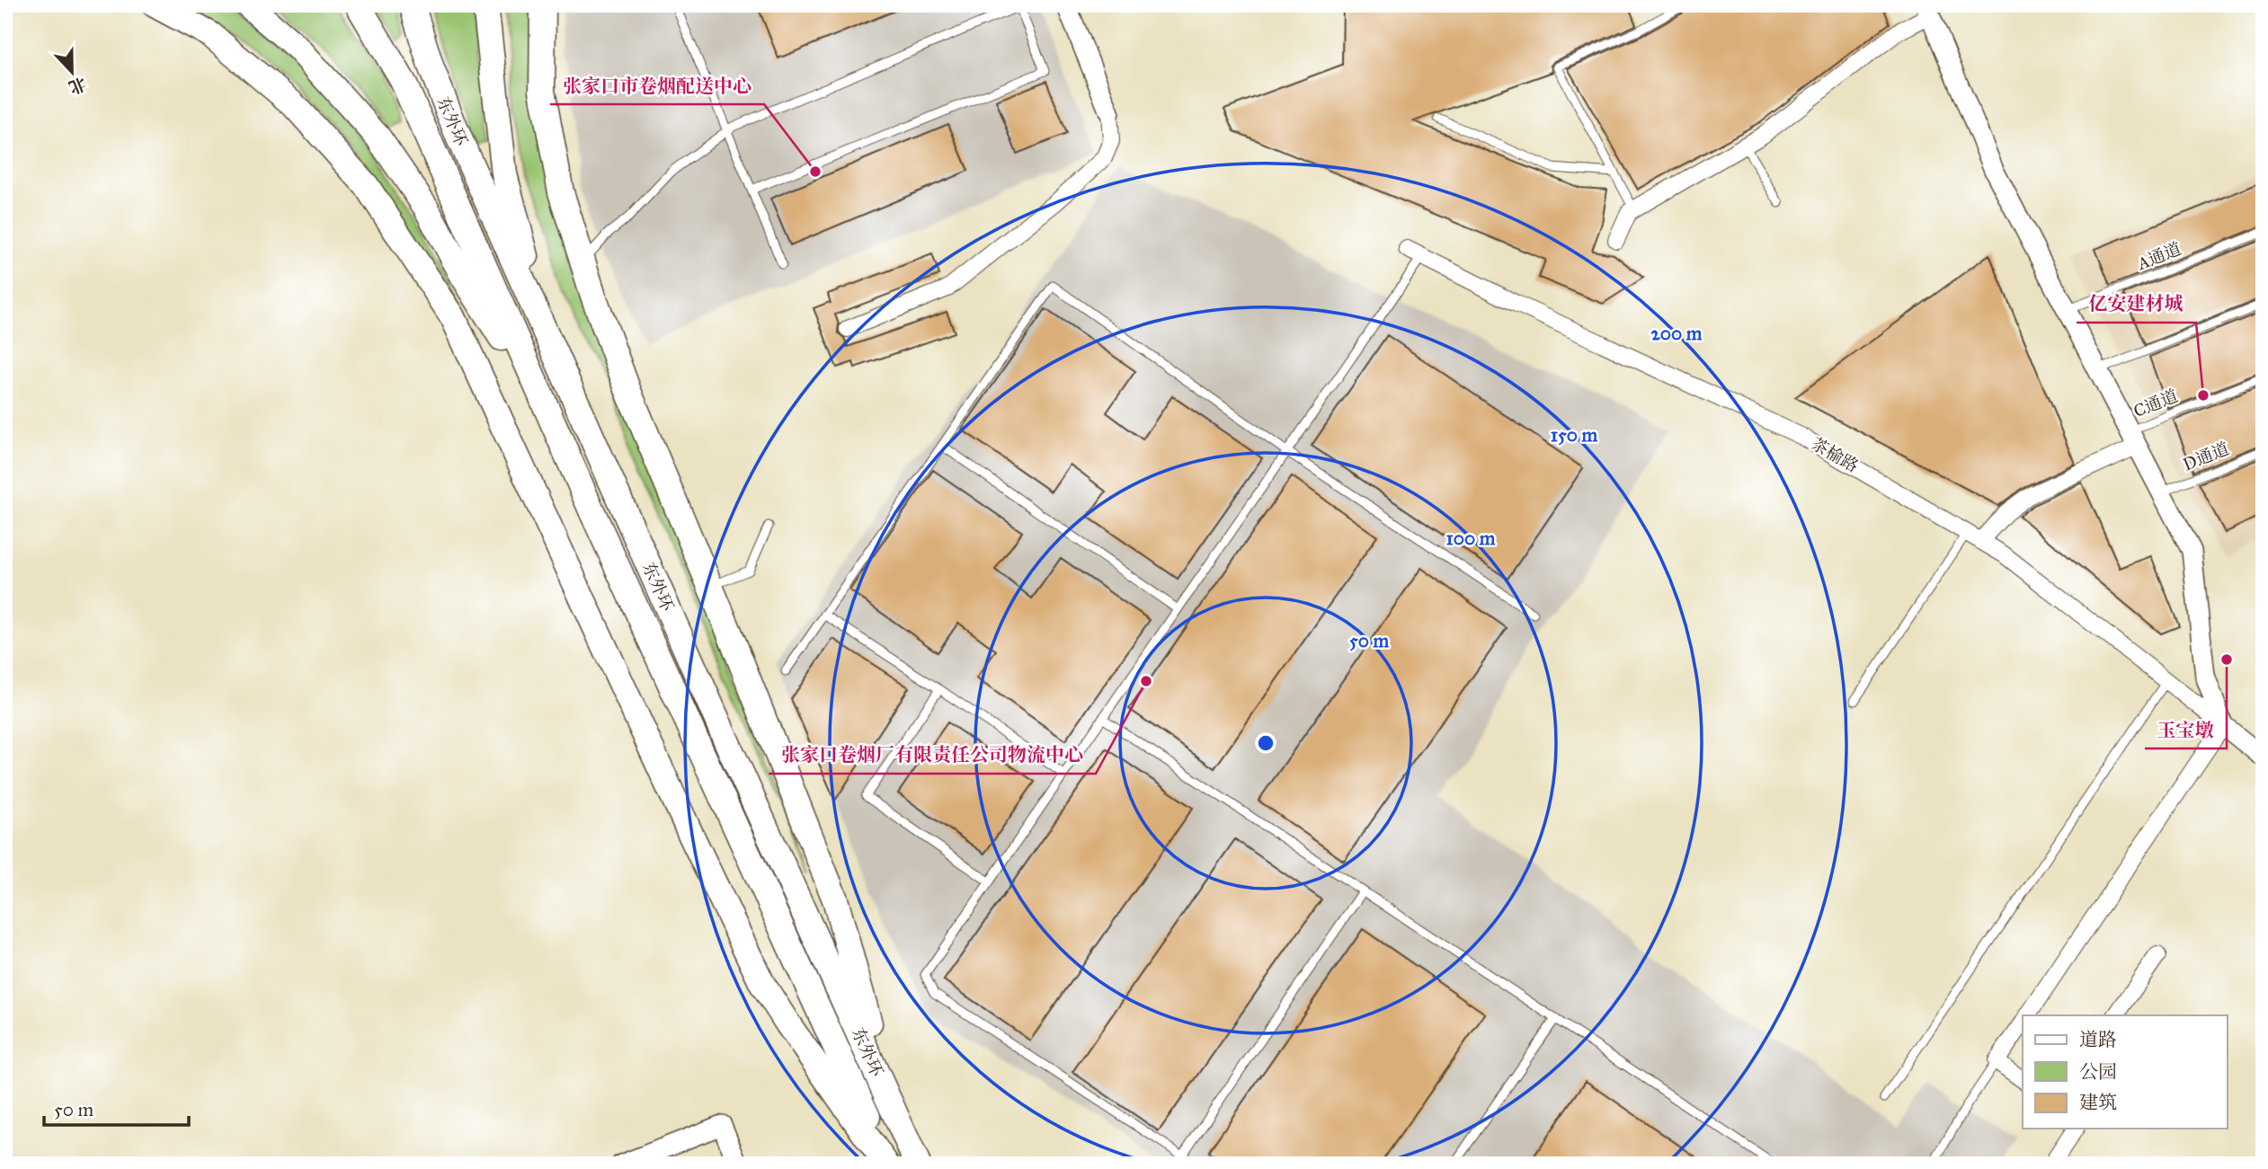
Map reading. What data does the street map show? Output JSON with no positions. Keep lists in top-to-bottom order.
{
  "streets": {
    "main road": ["东外环"],
    "street": ["茶榆路"],
    "lane": ["A通道", "C通道", "D通道"]
  },
  "places": [
    "张家口市卷烟配送中心",
    "亿安建材城",
    "玉宝墩",
    "张家口卷烟厂有限责任公司物流中心"
  ],
  "legend": ["道路", "公园", "建筑"],
  "scale_bar": "50 m",
  "north": "bottom",
  "rings": [
    "200 m",
    "150 m",
    "100 m",
    "50 m"
  ]
}
